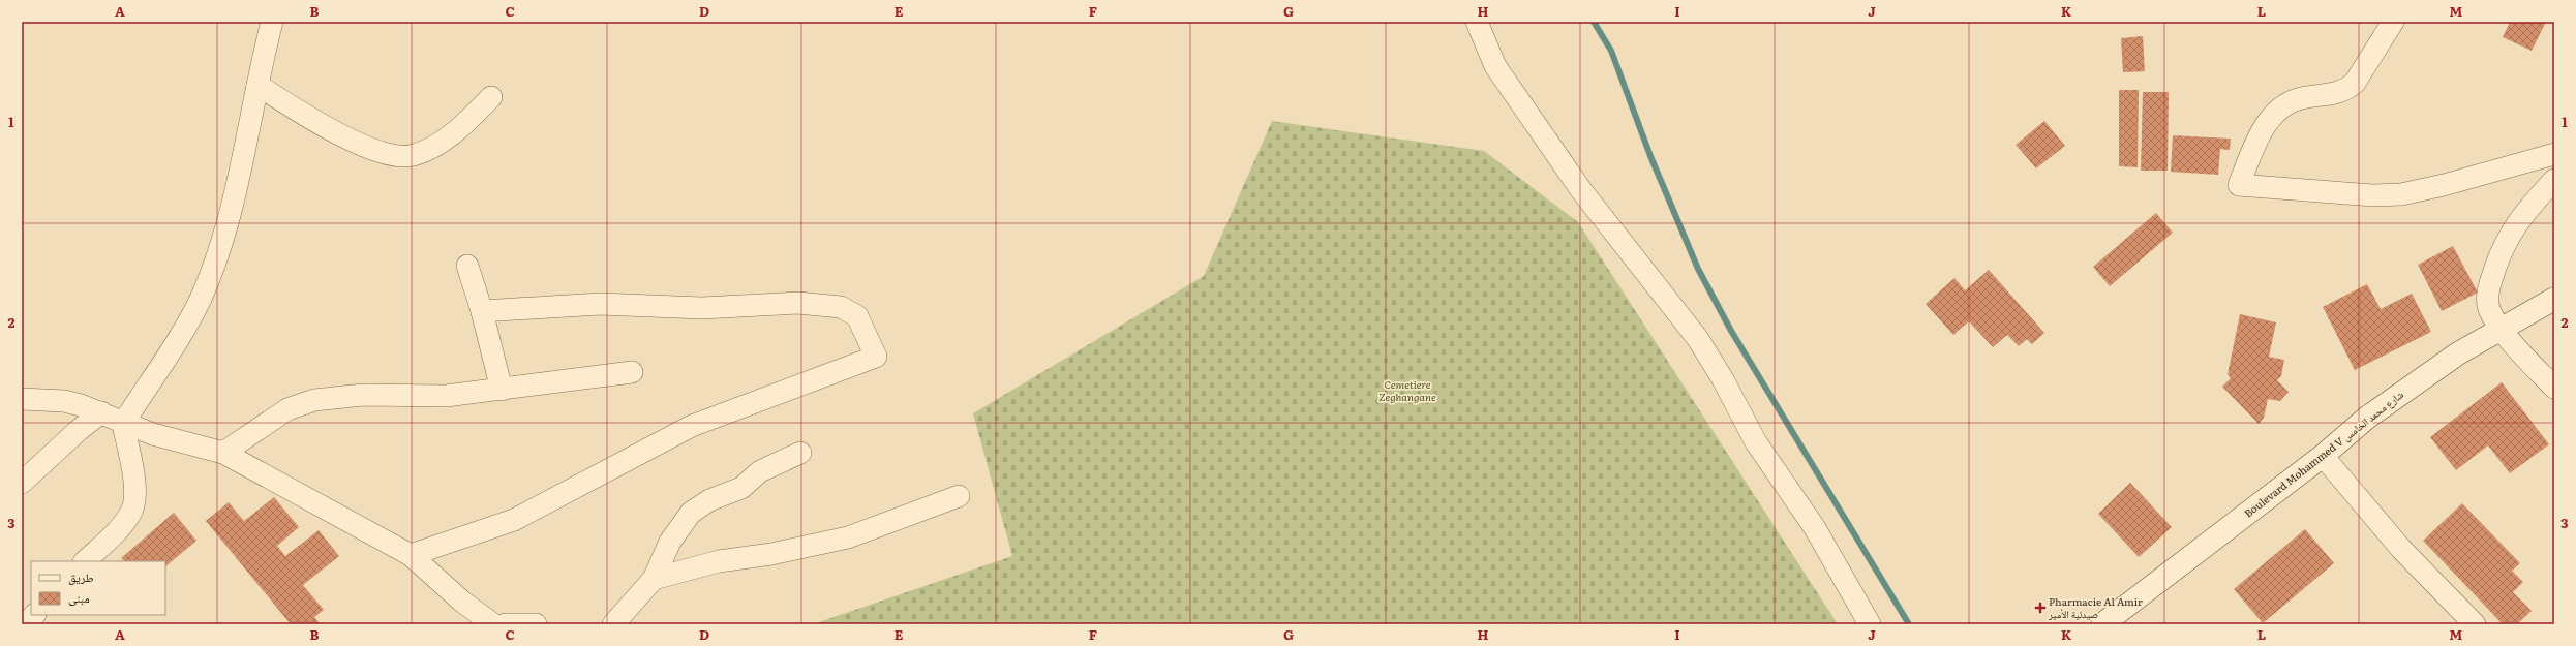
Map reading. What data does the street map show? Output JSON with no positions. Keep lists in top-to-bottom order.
{
  "streets": {
    "main road": ["Boulevard Mohammed V شارع محمد الخامس"]
  },
  "parks": ["Cemetiere Zeghangane"],
  "places": {
    "health": ["Pharmacie Al Amir صيدلية الأمير"]
  },
  "legend": ["طريق", "مبنى"],
  "grid": {
    "columns": [
      "A",
      "B",
      "C",
      "D",
      "E",
      "F",
      "G",
      "H",
      "I",
      "J",
      "K",
      "L",
      "M"
    ],
    "rows": ["1", "2", "3"]
  }
}
